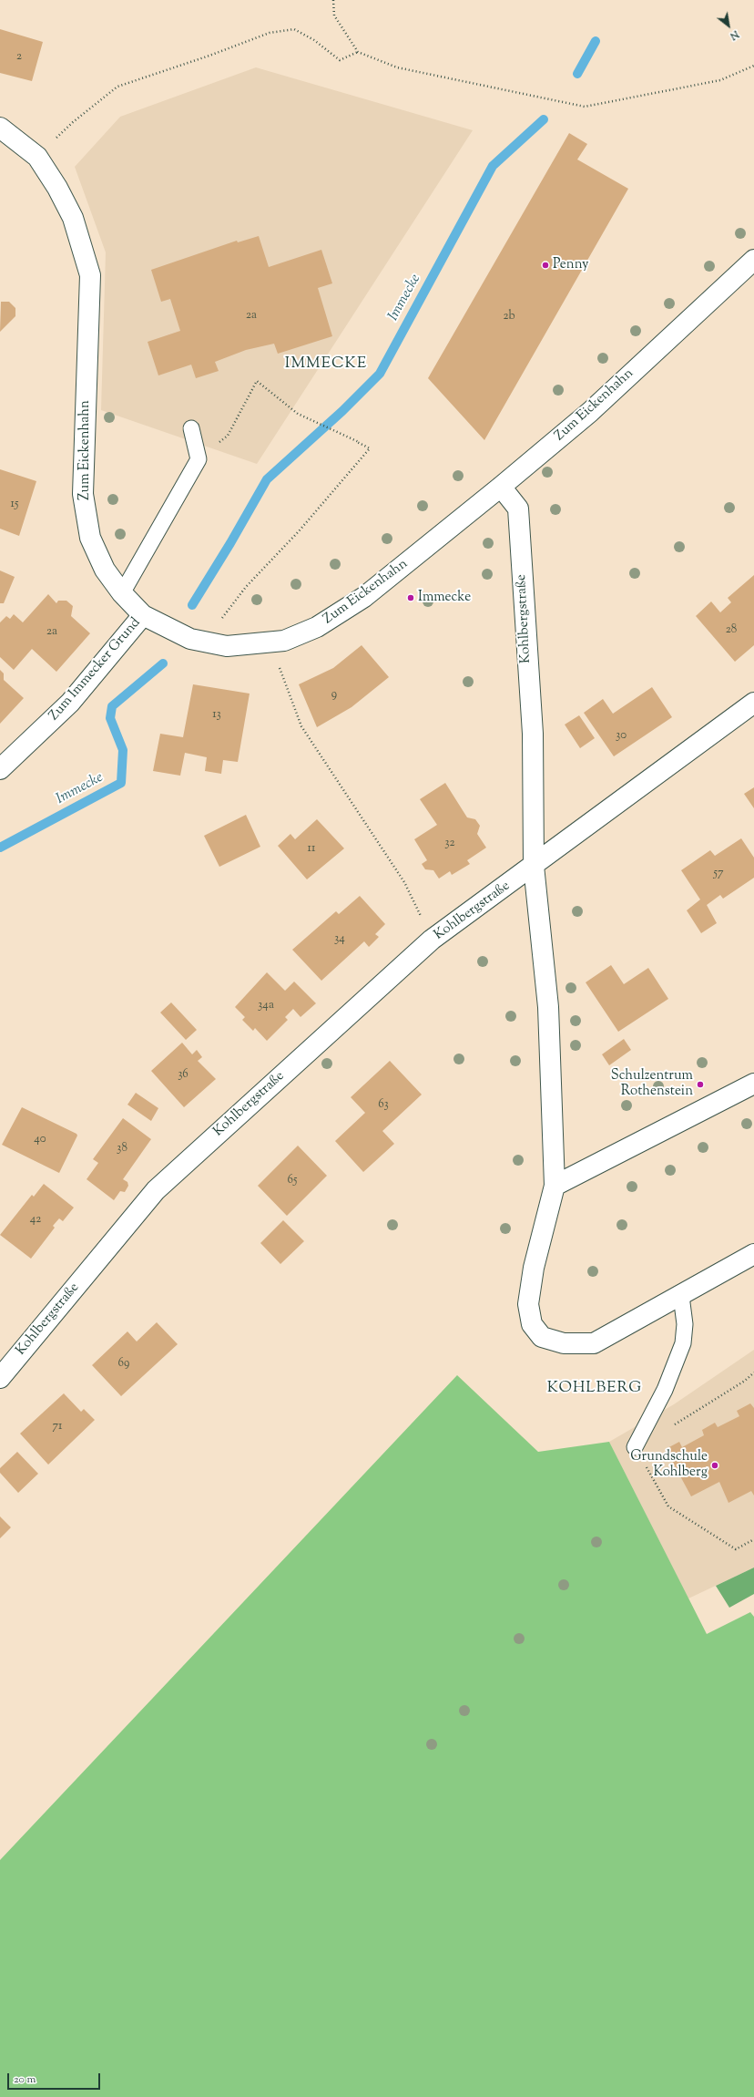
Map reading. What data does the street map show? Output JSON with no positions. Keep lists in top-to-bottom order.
{
  "streets": {
    "street": ["Zum Eickenhahn", "Kohlbergstraße", "Zum Immecker Grund"]
  },
  "crossings": [
    ["Zum Eickenhahn", "Kohlbergstraße"],
    ["Zum Eickenhahn", "Zum Immecker Grund"]
  ],
  "districts": ["IMMECKE", "KOHLBERG"],
  "water": ["Immecke"],
  "places": [
    "Penny",
    "Immecke",
    "Schulzentrum Rothenstein",
    "Grundschule Kohlberg"
  ],
  "house_numbers": [
    "2",
    "2a",
    "2b",
    "15",
    "28",
    "2a",
    "9",
    "13",
    "30",
    "32",
    "11",
    "57",
    "34",
    "34a",
    "36",
    "63",
    "40",
    "38",
    "65",
    "42",
    "69",
    "71"
  ],
  "scale_bar": "20 m",
  "north": "bottom right"
}
